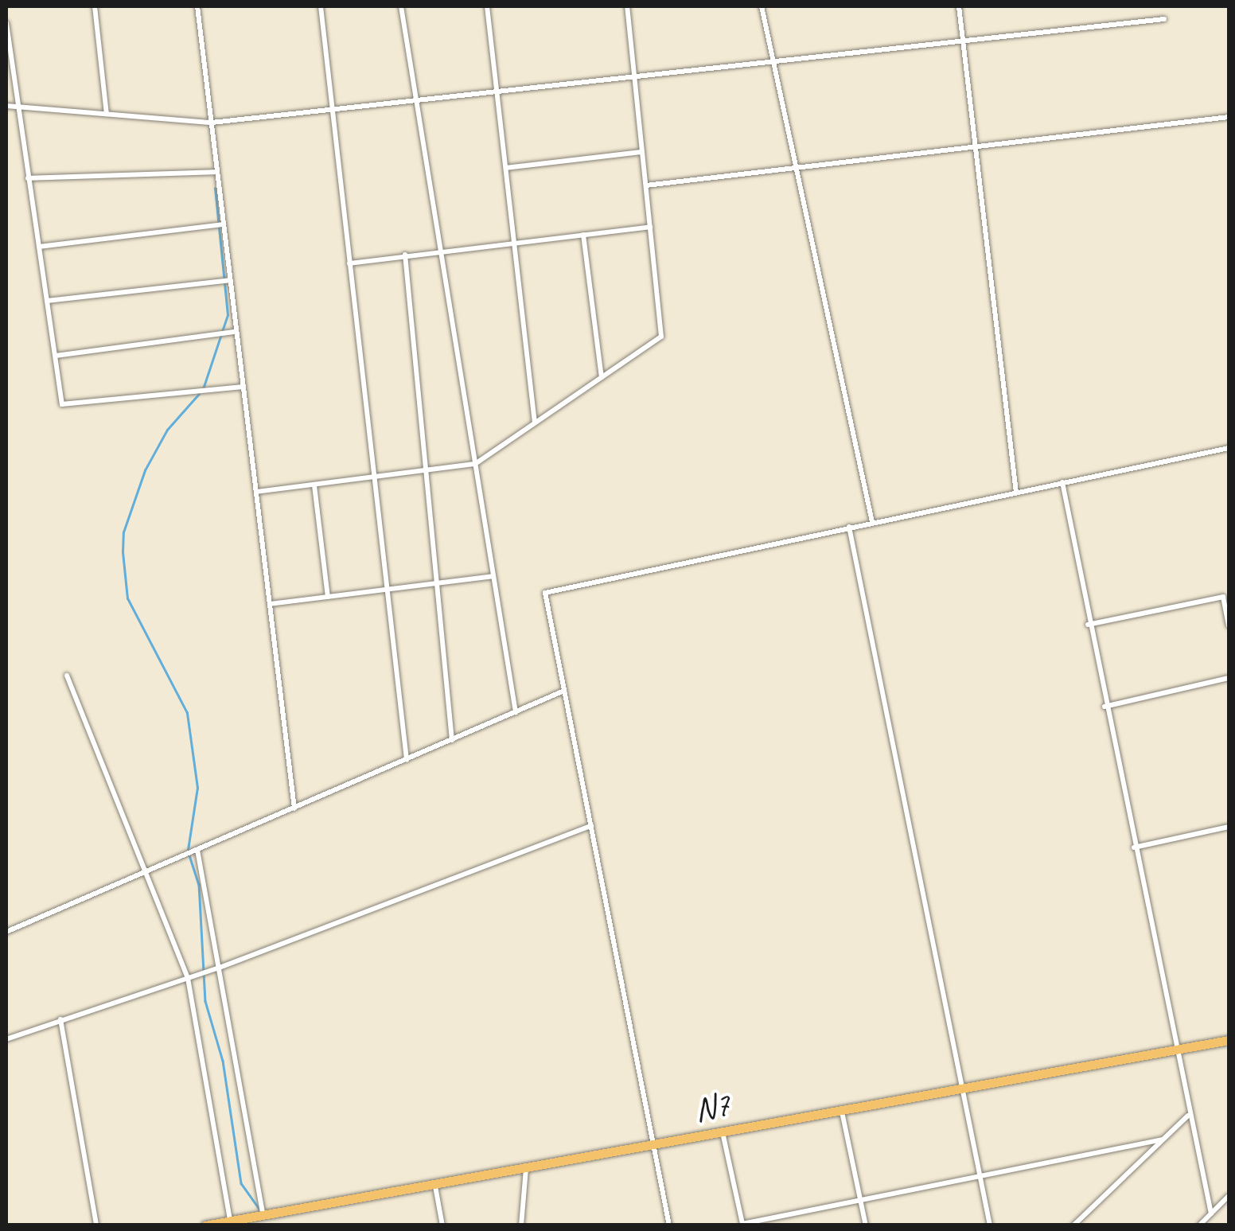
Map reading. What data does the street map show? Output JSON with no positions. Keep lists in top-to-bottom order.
{
  "streets": {
    "main road": ["N7"]
  }
}
